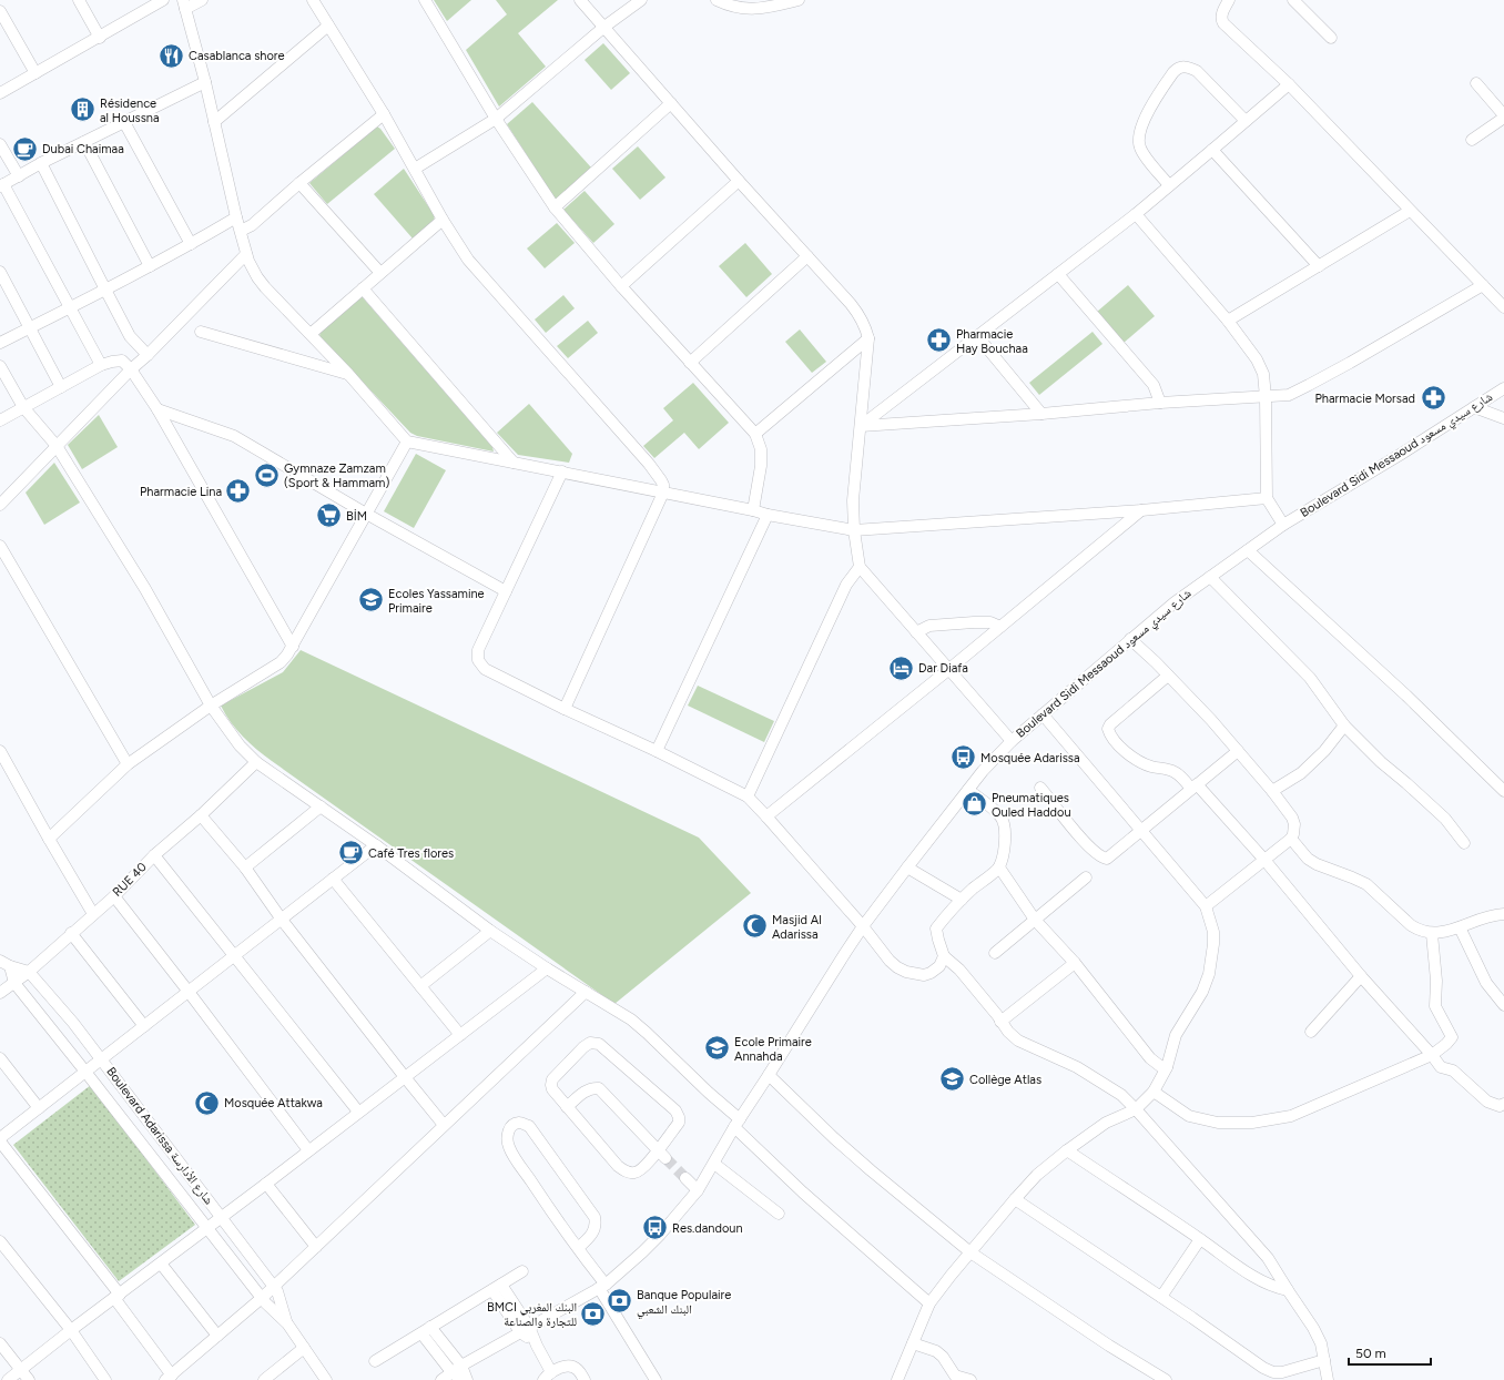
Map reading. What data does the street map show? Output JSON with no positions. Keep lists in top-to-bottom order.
{
  "streets": {
    "street": ["Boulevard Sidi Messaoud شارع سيدي مسعود", "RUE 40", "Boulevard Adarissa شارع الأدارسة"]
  },
  "crossings": [
    ["RUE 40", "Boulevard Adarissa شارع الأدارسة"]
  ],
  "places": {
    "restaurant": ["Casablanca shore"],
    "building": ["Résidence al Houssna"],
    "cafe": ["Dubai Chaimaa", "Café Tres flores"],
    "pharmacy": ["Pharmacie Hay Bouchaa", "Pharmacie Morsad", "Pharmacie Lina"],
    "sports": ["Gymnaze Zamzam (Sport & Hammam)"],
    "supermarket": ["BİM"],
    "school or university": ["Ecoles Yassamine Primaire", "Ecole Primaire Annahda", "Collège Atlas"],
    "hotel": ["Dar Diafa"],
    "bus stop": ["Mosquée Adarissa", "Res.dandoun"],
    "shop": ["Pneumatiques Ouled Haddou"],
    "mosque": ["Masjid Al Adarissa", "Mosquée Attakwa"],
    "bank": ["Banque Populaire البنك الشعبي", "BMCI البنك المغربي للتجارة والصناعة"]
  },
  "scale_bar": "50 m"
}
